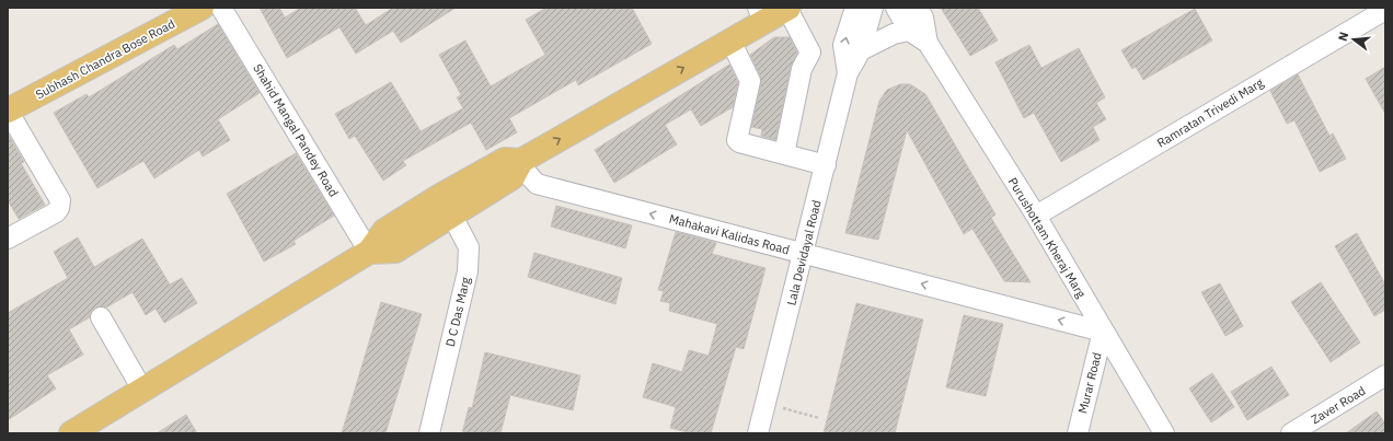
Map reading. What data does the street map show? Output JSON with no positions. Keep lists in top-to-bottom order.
{
  "streets": {
    "main road": ["Subhash Chandra Bose Road"],
    "street": [
      "Ramratan Trivedi Marg",
      "Shahid Mangal Pandey Road",
      "Mahakavi Kalidas Road",
      "Purushottam Kheraj Marg",
      "Lala Devidayal Road",
      "D C Das Marg",
      "Murar Road",
      "Zaver Road"
    ]
  },
  "crossings": [
    ["Ramratan Trivedi Marg", "Purushottam Kheraj Marg"],
    ["Mahakavi Kalidas Road", "Purushottam Kheraj Marg"],
    ["Mahakavi Kalidas Road", "Lala Devidayal Road"],
    ["Mahakavi Kalidas Road", "Murar Road"],
    ["Purushottam Kheraj Marg", "Murar Road"]
  ],
  "one_way": ["Mahakavi Kalidas Road"],
  "north": "left"
}
